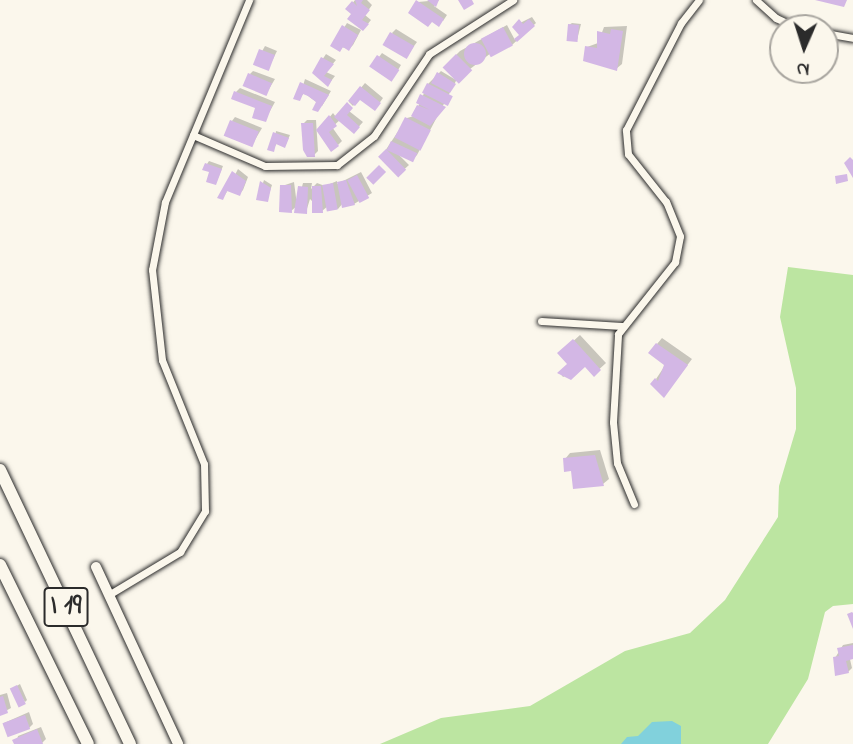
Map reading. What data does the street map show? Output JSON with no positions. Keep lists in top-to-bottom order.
{
  "streets": {
    "highway": ["I 19"]
  },
  "north": "bottom"
}
